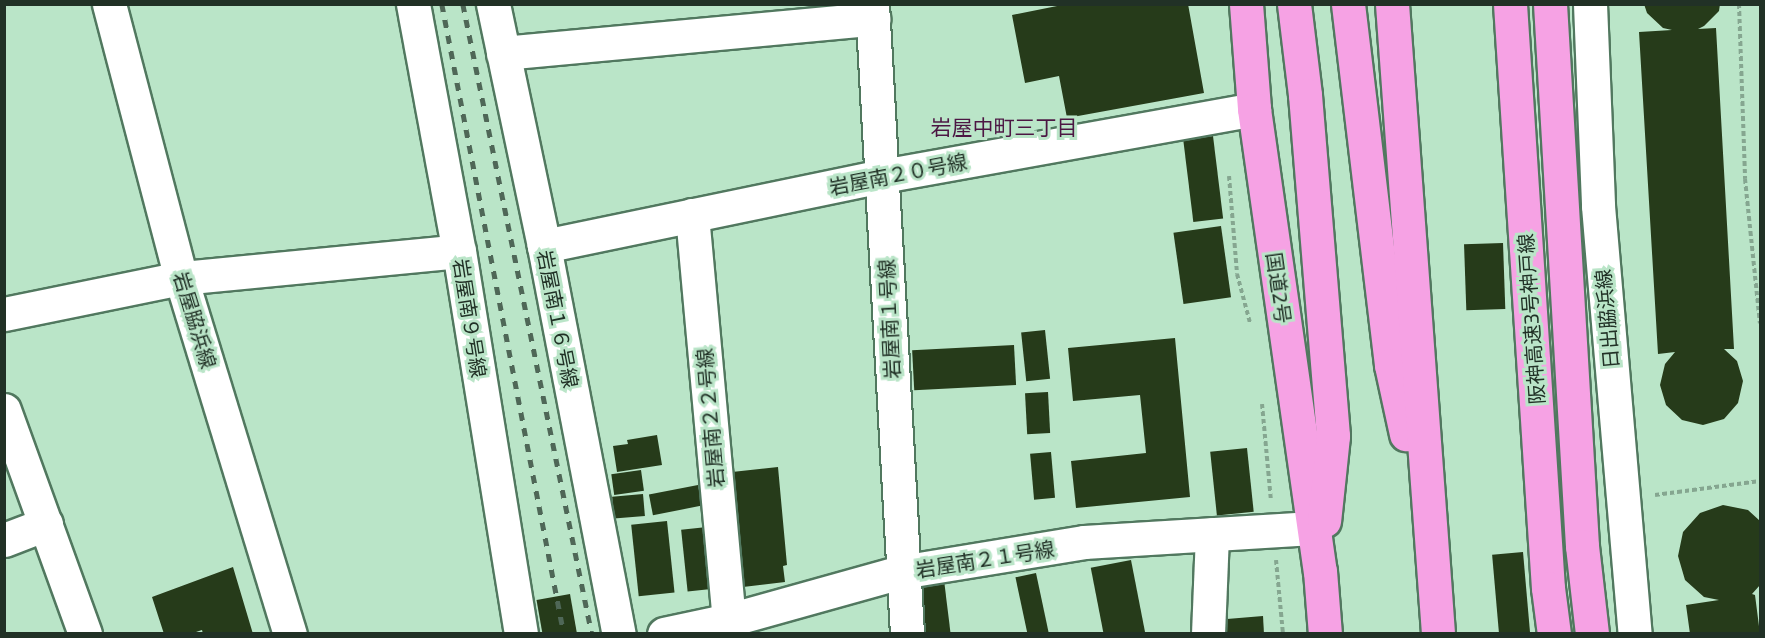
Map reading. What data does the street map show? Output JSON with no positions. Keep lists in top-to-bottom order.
{
  "streets": {
    "highway": ["国道2号", "阪神高速3号神戸線"],
    "street": [
      "岩屋南２０号線",
      "岩屋南９号線",
      "岩屋南１６号線",
      "岩屋南１号線",
      "日出脇浜線",
      "岩屋脇浜線",
      "岩屋南２２号線",
      "岩屋南２１号線"
    ]
  },
  "crossings": [
    ["岩屋南２０号線", "国道2号"],
    ["岩屋南２０号線", "岩屋南１６号線"],
    ["岩屋南２０号線", "岩屋南１号線"],
    ["岩屋南２０号線", "岩屋南２２号線"],
    ["国道2号", "岩屋南２１号線"],
    ["岩屋南１号線", "岩屋南２１号線"],
    ["岩屋南２２号線", "岩屋南２１号線"]
  ],
  "districts": ["岩屋中町三丁目"]
}
